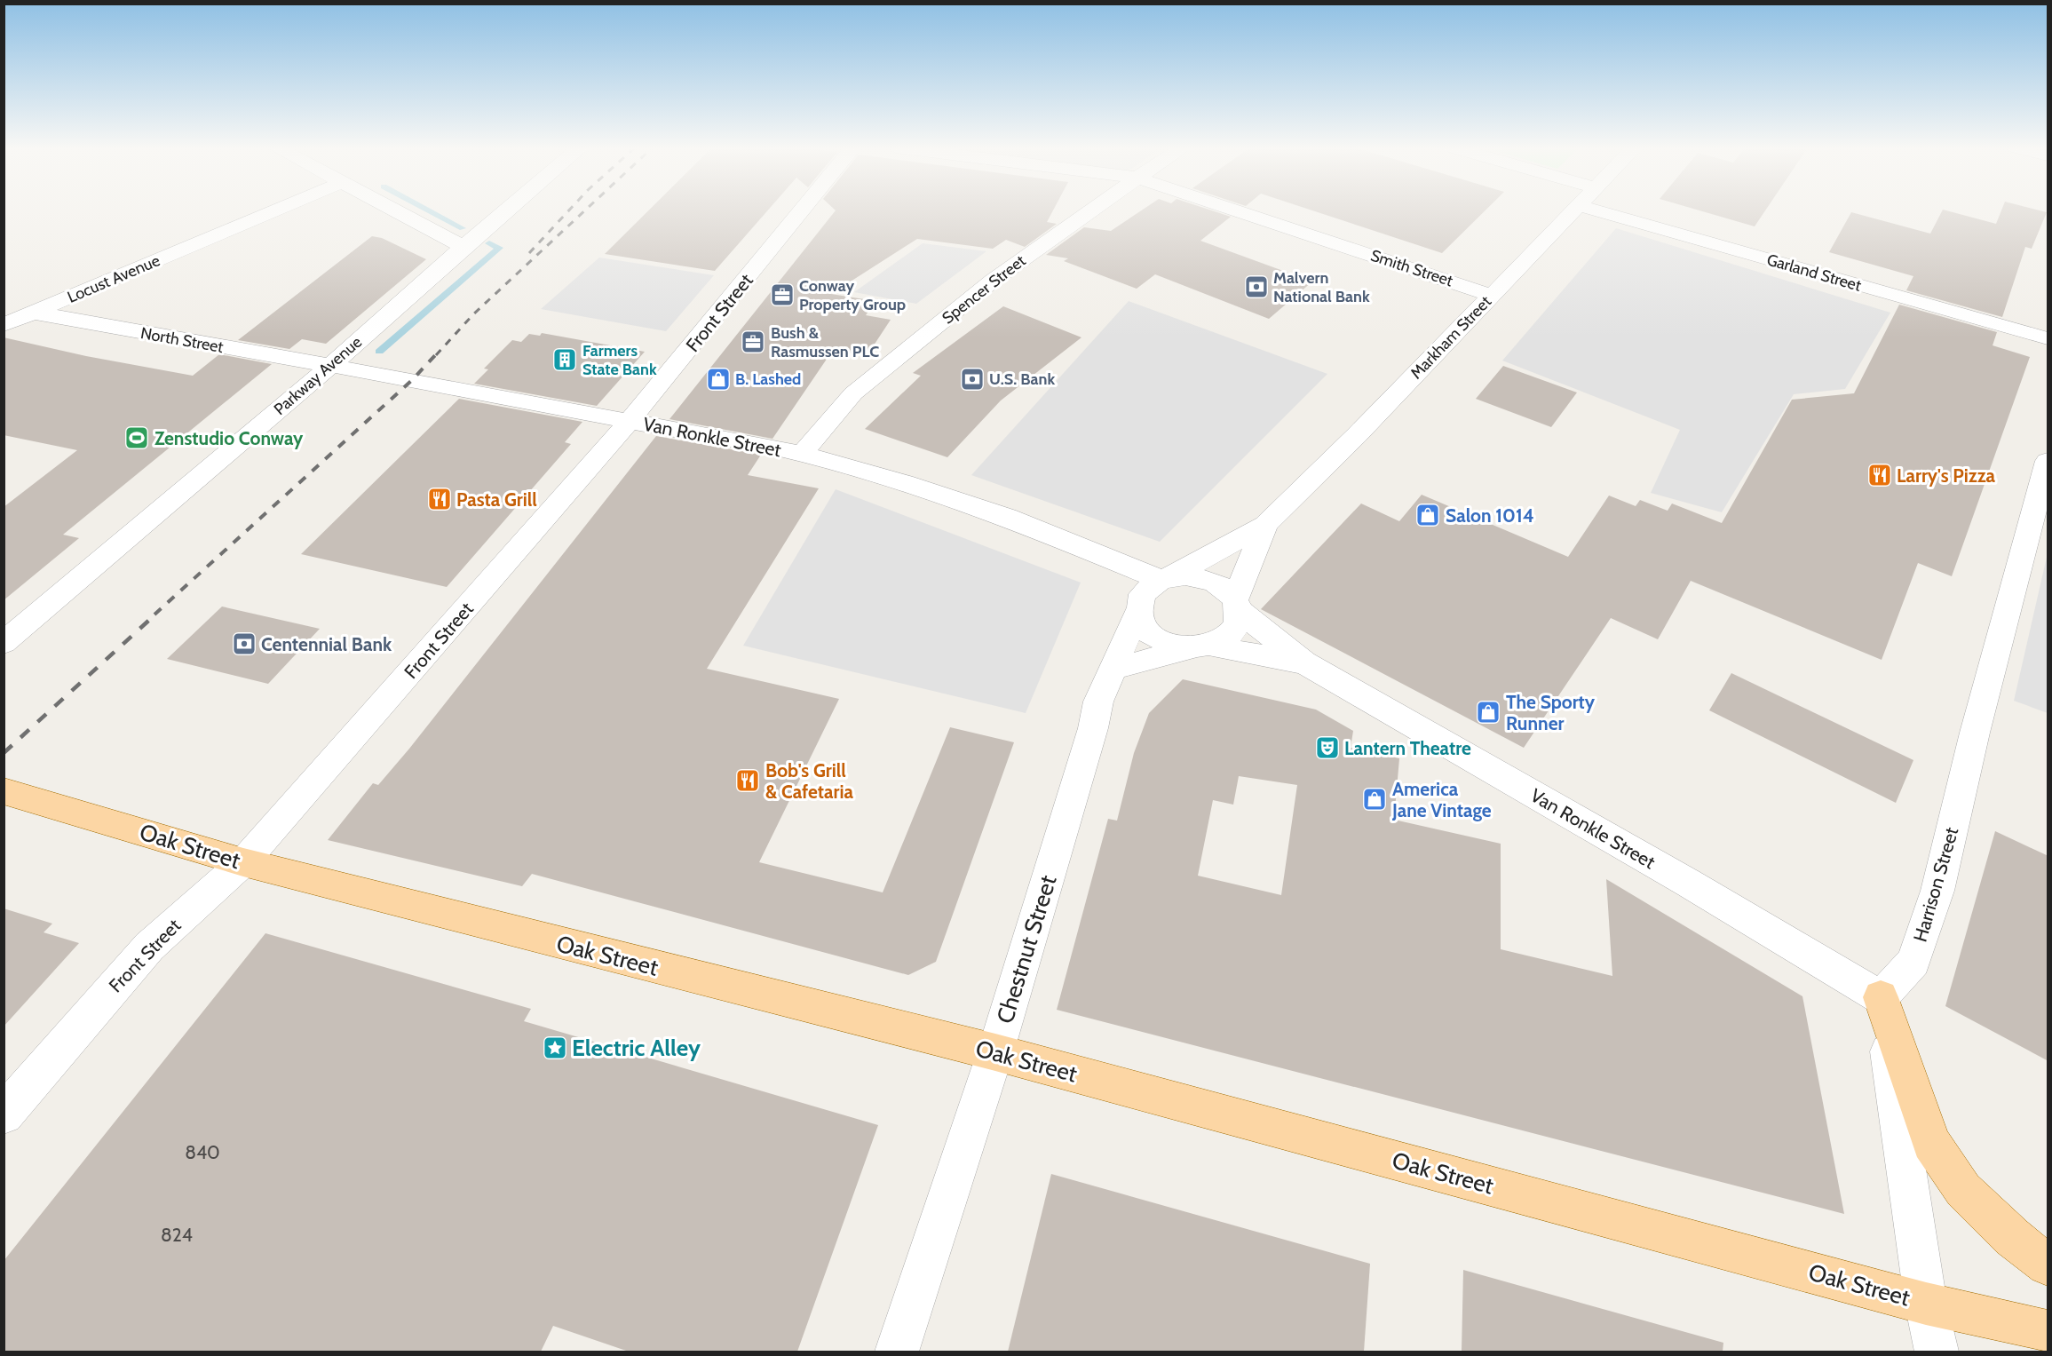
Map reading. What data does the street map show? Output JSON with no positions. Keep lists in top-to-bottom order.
{
  "streets": {
    "main road": ["Oak Street"],
    "street": [
      "Smith Street",
      "Garland Street",
      "Locust Avenue",
      "Spencer Street",
      "Front Street",
      "Markham Street",
      "North Street",
      "Parkway Avenue",
      "Van Ronkle Street",
      "Harrison Street",
      "Chestnut Street"
    ]
  },
  "crossings": [
    ["Smith Street", "Markham Street"],
    ["Locust Avenue", "North Street"],
    ["Spencer Street", "Van Ronkle Street"],
    ["Front Street", "Van Ronkle Street"],
    ["Front Street", "Oak Street"],
    ["Markham Street", "Van Ronkle Street"],
    ["Markham Street", "Chestnut Street"],
    ["North Street", "Parkway Avenue"],
    ["North Street", "Van Ronkle Street"],
    ["Parkway Avenue", "Van Ronkle Street"],
    ["Van Ronkle Street", "Harrison Street"],
    ["Van Ronkle Street", "Chestnut Street"],
    ["Oak Street", "Chestnut Street"]
  ],
  "places": {
    "bank": ["Malvern National Bank", "U.S. Bank", "Centennial Bank"],
    "office": ["Conway Property Group", "Bush & Rasmussen PLC"],
    "building": ["Farmers State Bank"],
    "shop": [
      "B. Lashed",
      "Salon 1014",
      "The Sporty Runner",
      "America Jane Vintage"
    ],
    "sports": ["Zenstudio Conway"],
    "restaurant": ["Larry's Pizza", "Pasta Grill", "Bob's Grill & Cafetaria"],
    "theatre": ["Lantern Theatre"],
    "place": ["Electric Alley"]
  },
  "house_numbers": ["840", "824"]
}
